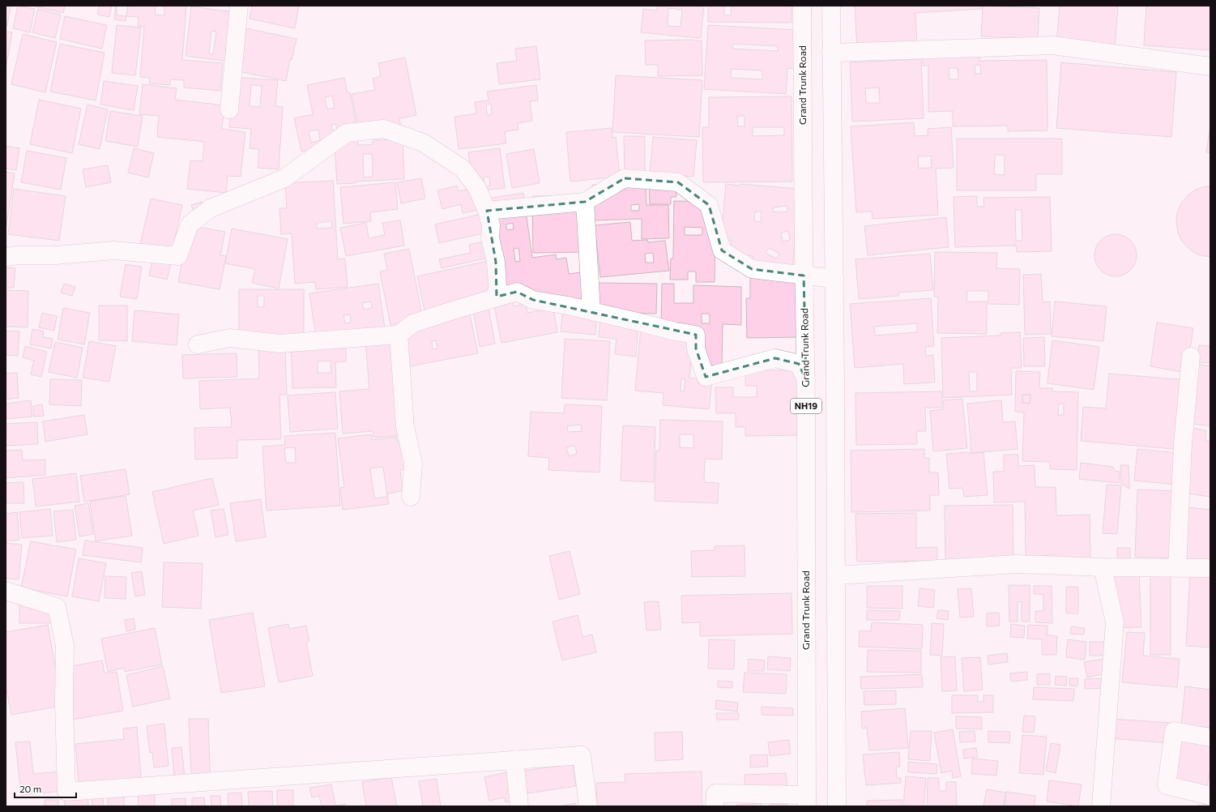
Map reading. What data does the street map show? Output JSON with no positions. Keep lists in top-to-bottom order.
{
  "streets": {
    "main road": ["Grand Trunk Road", "NH19"]
  },
  "scale_bar": "20 m"
}
